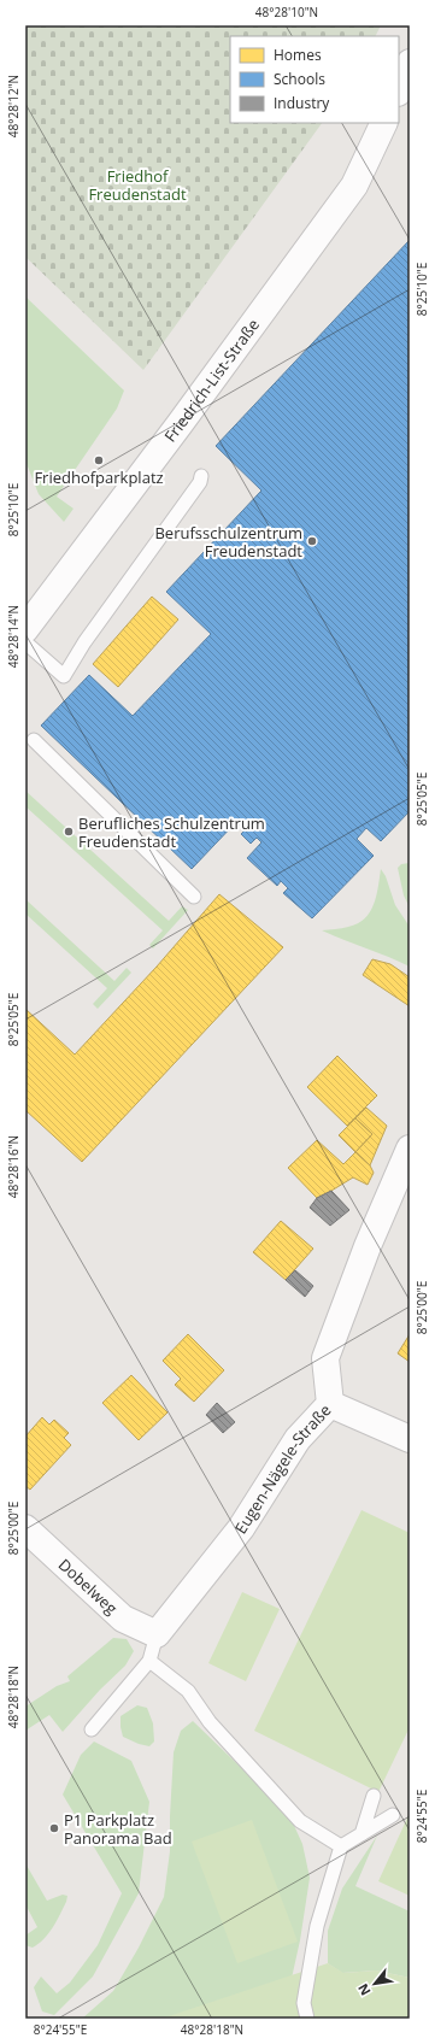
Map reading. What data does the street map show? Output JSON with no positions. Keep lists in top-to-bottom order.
{
  "streets": {
    "street": ["Friedrich-List-Straße", "Eugen-Nägele-Straße", "Dobelweg"]
  },
  "crossings": [
    ["Eugen-Nägele-Straße", "Dobelweg"]
  ],
  "parks": ["Friedhof Freudenstadt"],
  "places": [
    "Friedhofparkplatz",
    "Berufsschulzentrum Freudenstadt",
    "Berufliches Schulzentrum Freudenstadt",
    "P1 Parkplatz Panorama Bad"
  ],
  "legend": ["Homes", "Schools", "Industry"],
  "north": "bottom left",
  "coordinates": [
    "48°28'10\"N",
    "48°28'12\"N",
    "8°25'10\"E",
    "48°28'14\"N",
    "8°25'05\"E",
    "48°28'16\"N",
    "8°25'00\"E",
    "48°28'18\"N",
    "8°24'55\"E"
  ]
}
